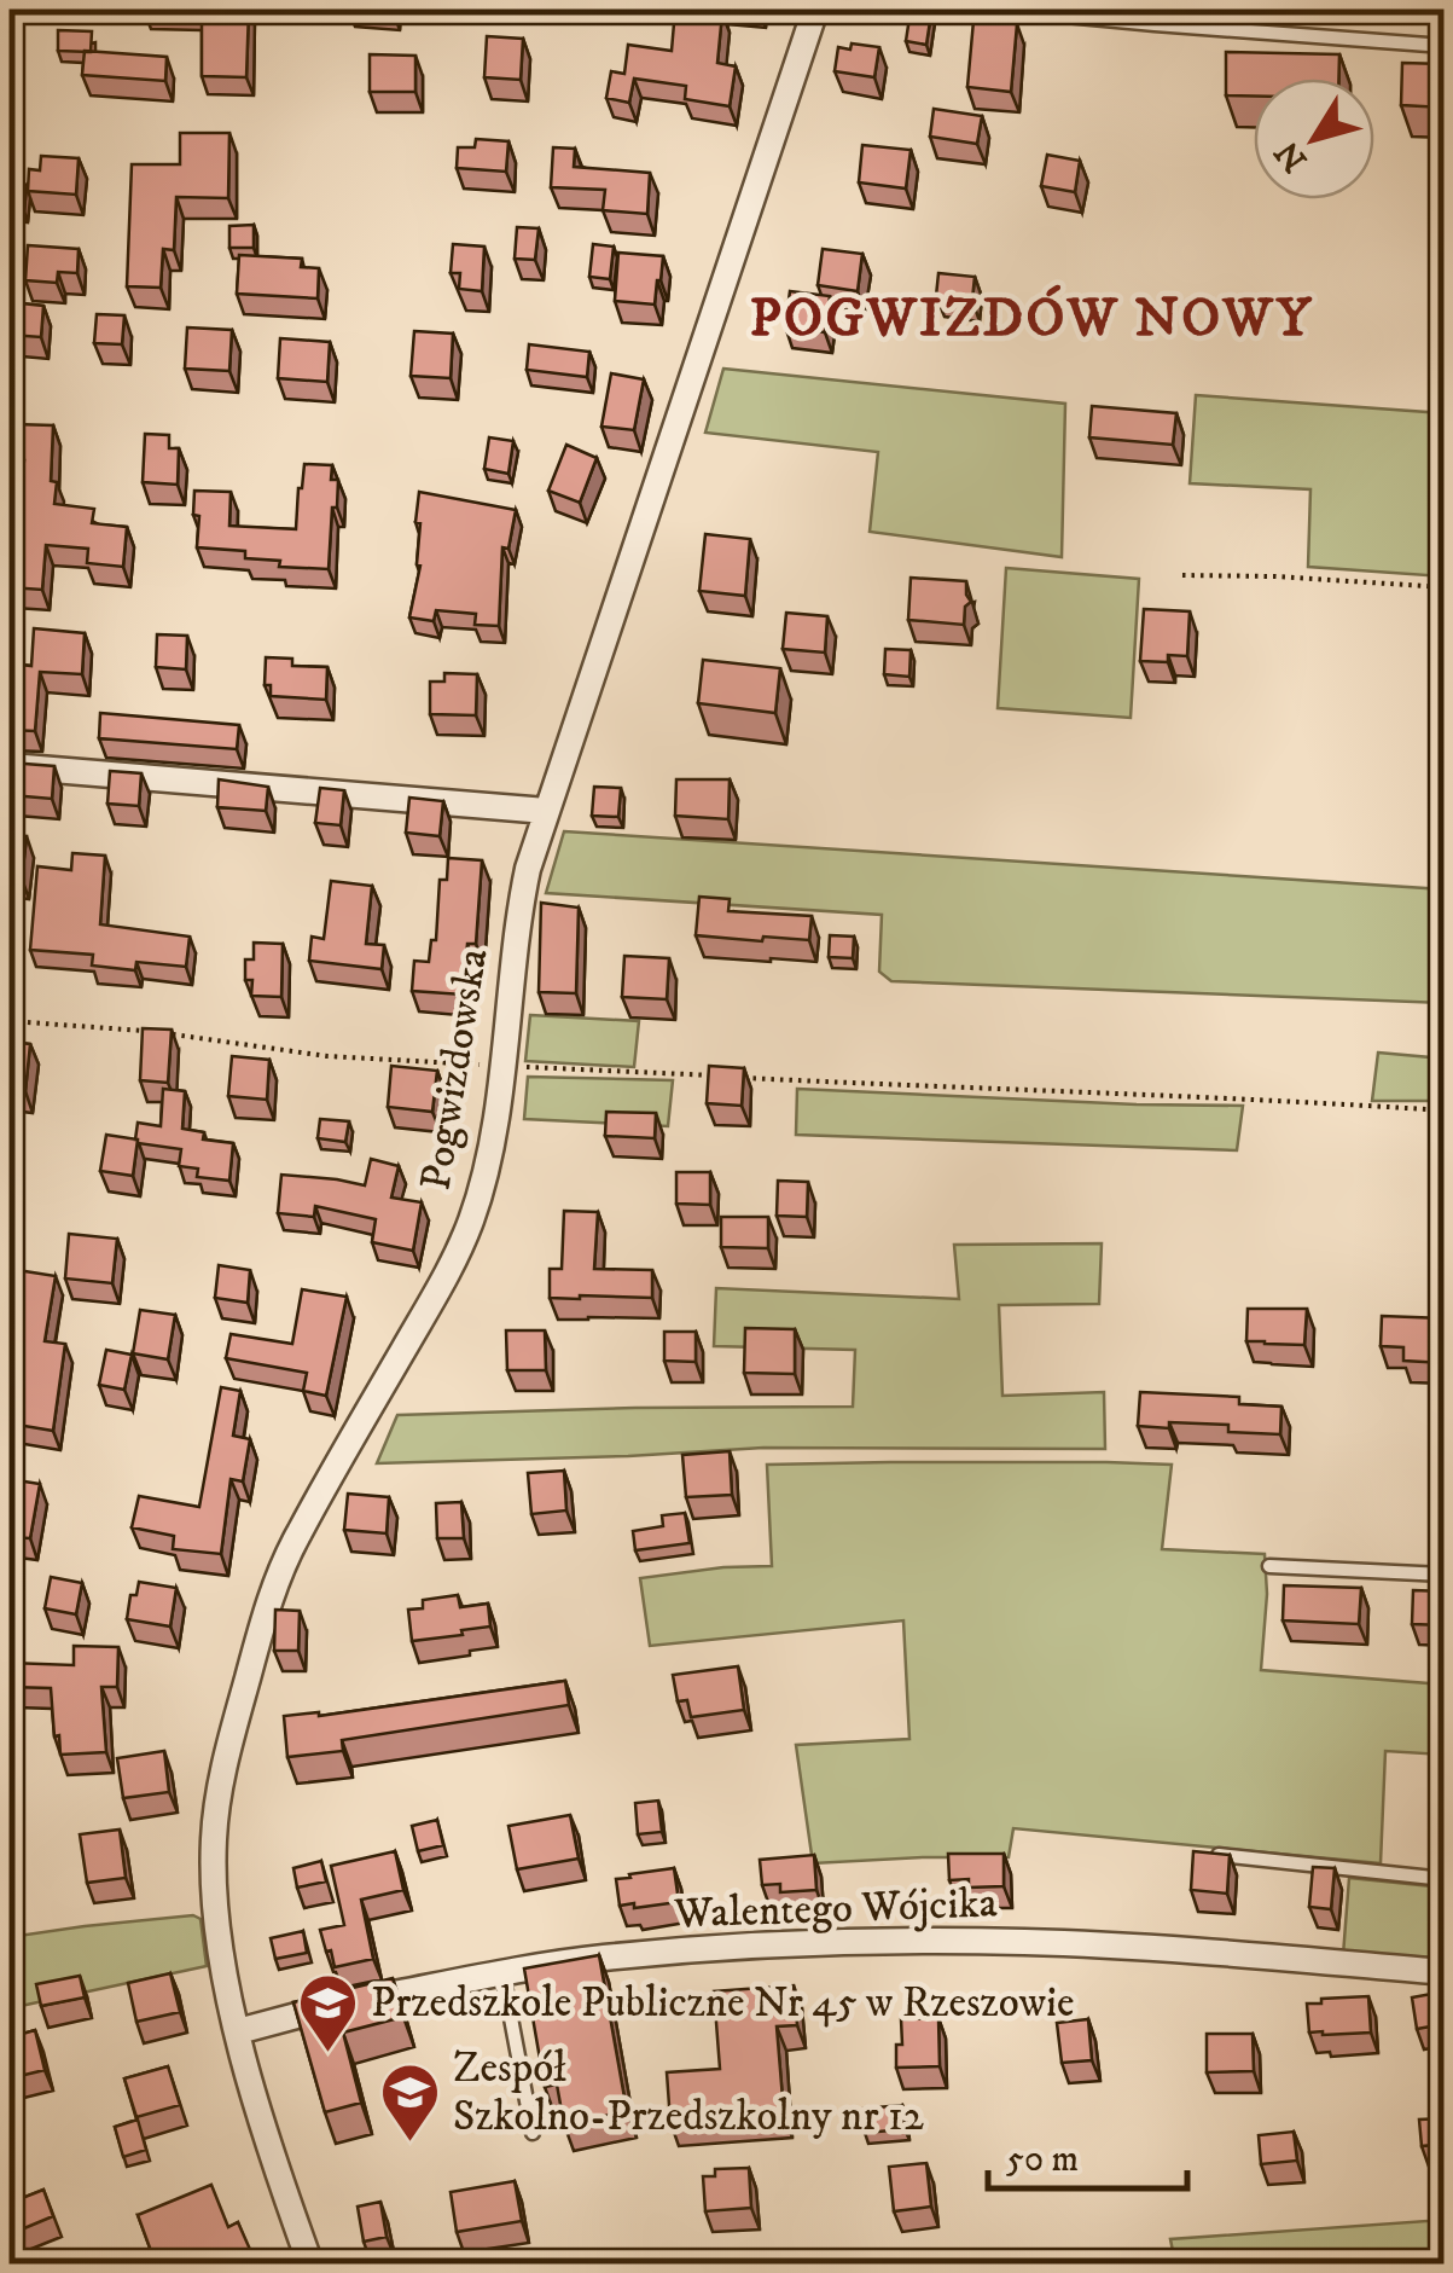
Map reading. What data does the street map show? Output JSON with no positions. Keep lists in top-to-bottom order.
{
  "streets": {
    "street": ["Pogwizdowska", "Walentego Wójcika"]
  },
  "crossings": [
    ["Pogwizdowska", "Walentego Wójcika"]
  ],
  "districts": ["POGWIZDÓW NOWY"],
  "places": {
    "school or university": ["Przedszkole Publiczne Nr 45 w Rzeszowie", "Zespół Szkolno-Przedszkolny nr 12"]
  },
  "scale_bar": "50 m",
  "north": "bottom left"
}
